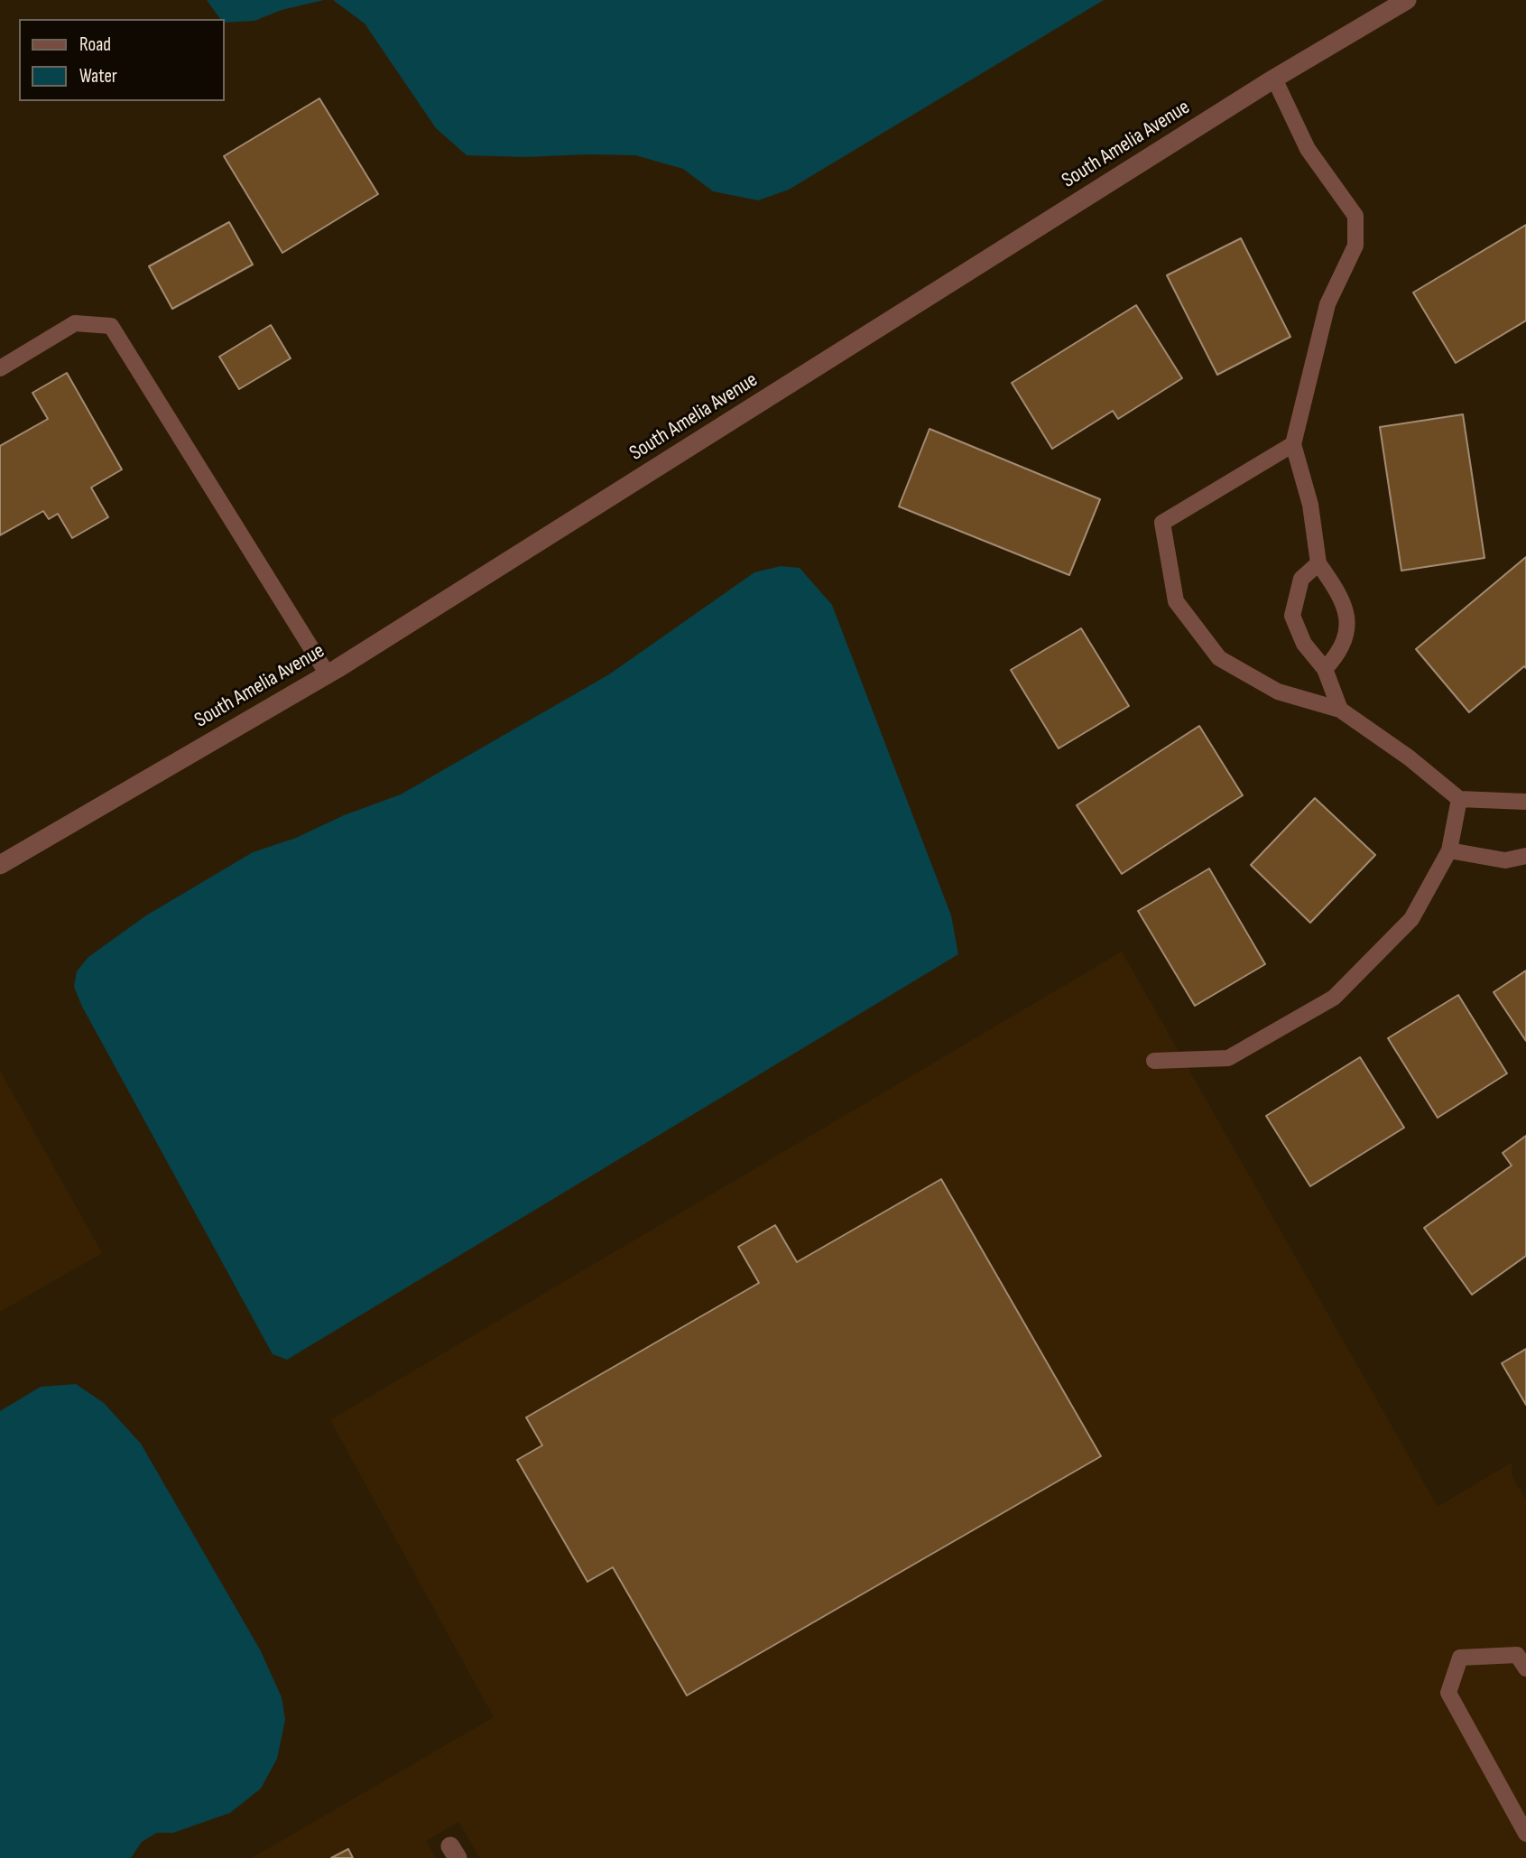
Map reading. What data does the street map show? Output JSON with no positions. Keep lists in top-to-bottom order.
{
  "streets": {
    "street": ["South Amelia Avenue"]
  },
  "legend": ["Road", "Water"]
}
